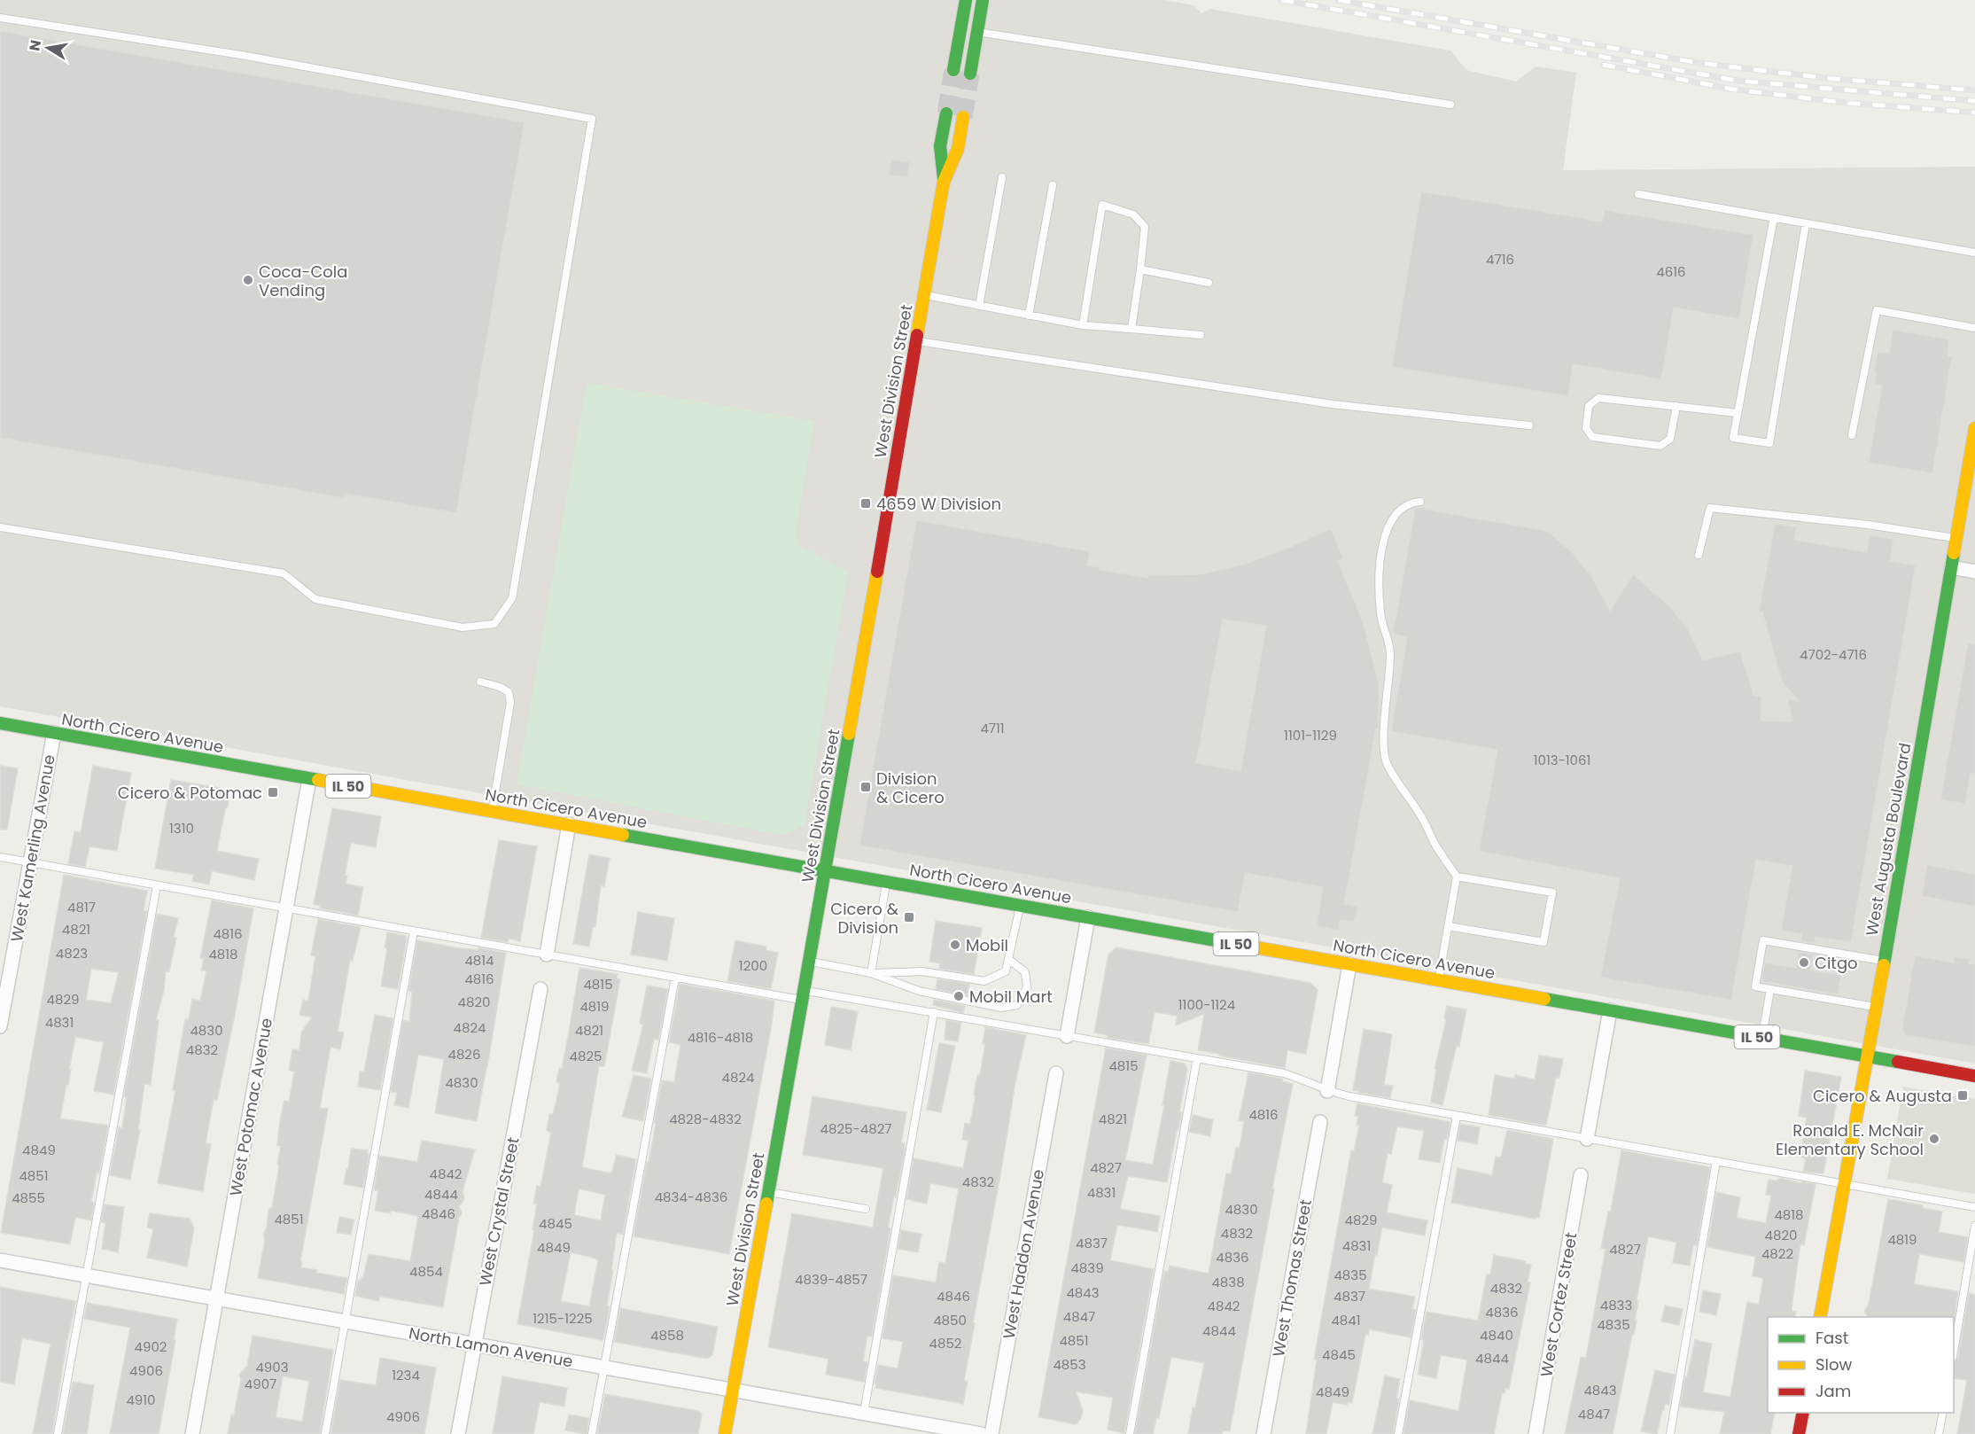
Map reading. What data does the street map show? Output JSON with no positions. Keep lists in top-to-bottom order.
{
  "streets": {
    "main road": [
      "West Division Street",
      "North Cicero Avenue",
      "IL 50",
      "West Augusta Boulevard"
    ],
    "street": [
      "West Kamerling Avenue",
      "West Potomac Avenue",
      "West Crystal Street",
      "West Haddon Avenue",
      "West Thomas Street",
      "West Cortez Street",
      "North Lamon Avenue"
    ]
  },
  "crossings": [
    ["West Division Street", "North Cicero Avenue"],
    ["West Division Street", "North Lamon Avenue"],
    ["North Cicero Avenue", "West Augusta Boulevard"],
    ["North Cicero Avenue", "West Kamerling Avenue"],
    ["North Cicero Avenue", "West Potomac Avenue"],
    ["West Potomac Avenue", "North Lamon Avenue"],
    ["West Crystal Street", "North Lamon Avenue"]
  ],
  "places": {
    "other": [
      "Coca-Cola Vending",
      "Mobil",
      "Citgo",
      "Mobil Mart",
      "Ronald E. McNair Elementary School"
    ],
    "transit": [
      "4659 W Division",
      "Division & Cicero",
      "Cicero & Potomac",
      "Cicero & Division",
      "Cicero & Augusta"
    ]
  },
  "house_numbers": [
    "4716",
    "4616",
    "4702-4716",
    "4711",
    "1101-1129",
    "1013-1061",
    "1310",
    "4817",
    "4821",
    "4816",
    "4823",
    "4818",
    "4814",
    "1200",
    "4816",
    "4815",
    "4829",
    "4820",
    "1100-1124",
    "4819",
    "4831",
    "4824",
    "4830",
    "4821",
    "4816-4818",
    "4832",
    "4826",
    "4825",
    "4815",
    "4824",
    "4830",
    "4816",
    "4828-4832",
    "4821",
    "4825-4827",
    "4849",
    "4827",
    "4842",
    "4851",
    "4832",
    "4831",
    "4844",
    "4834-4836",
    "4855",
    "4830",
    "4846",
    "4818",
    "4851",
    "4829",
    "4845",
    "4832",
    "4820",
    "4819",
    "4837",
    "4831",
    "4849",
    "4827",
    "4822",
    "4836",
    "4839",
    "4854",
    "4835",
    "4839-4857",
    "4838",
    "4832",
    "4843",
    "4846",
    "4837",
    "4833",
    "4842",
    "4836",
    "4847",
    "1215-1225",
    "4850",
    "4841",
    "4835",
    "4844",
    "4858",
    "4840",
    "4851",
    "4852",
    "4902",
    "4845",
    "4844",
    "4853",
    "4903",
    "4906",
    "1234",
    "4907",
    "4843",
    "4849",
    "4910",
    "4847",
    "4906"
  ],
  "legend": ["Fast", "Slow", "Jam"],
  "north": "left"
}
